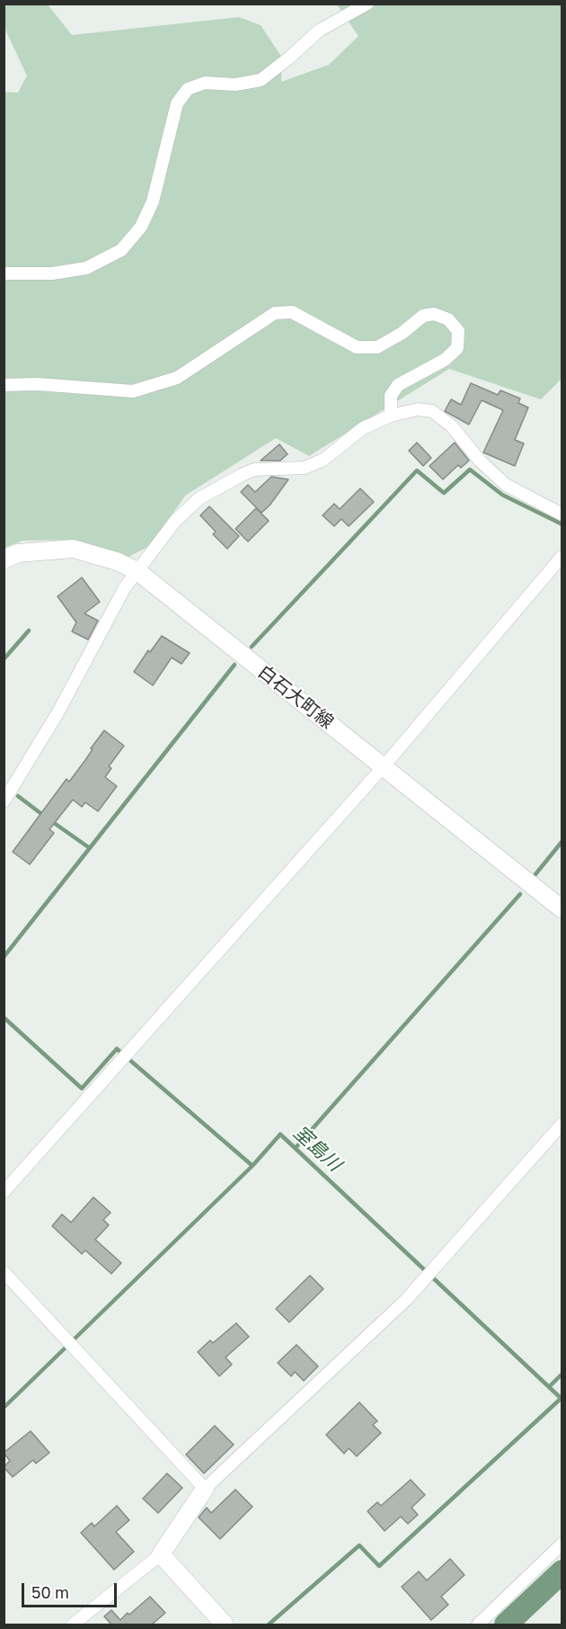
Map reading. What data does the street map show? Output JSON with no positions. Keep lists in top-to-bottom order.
{
  "streets": {
    "main road": ["白石大町線"]
  },
  "water": ["室島川"],
  "scale_bar": "50 m"
}
